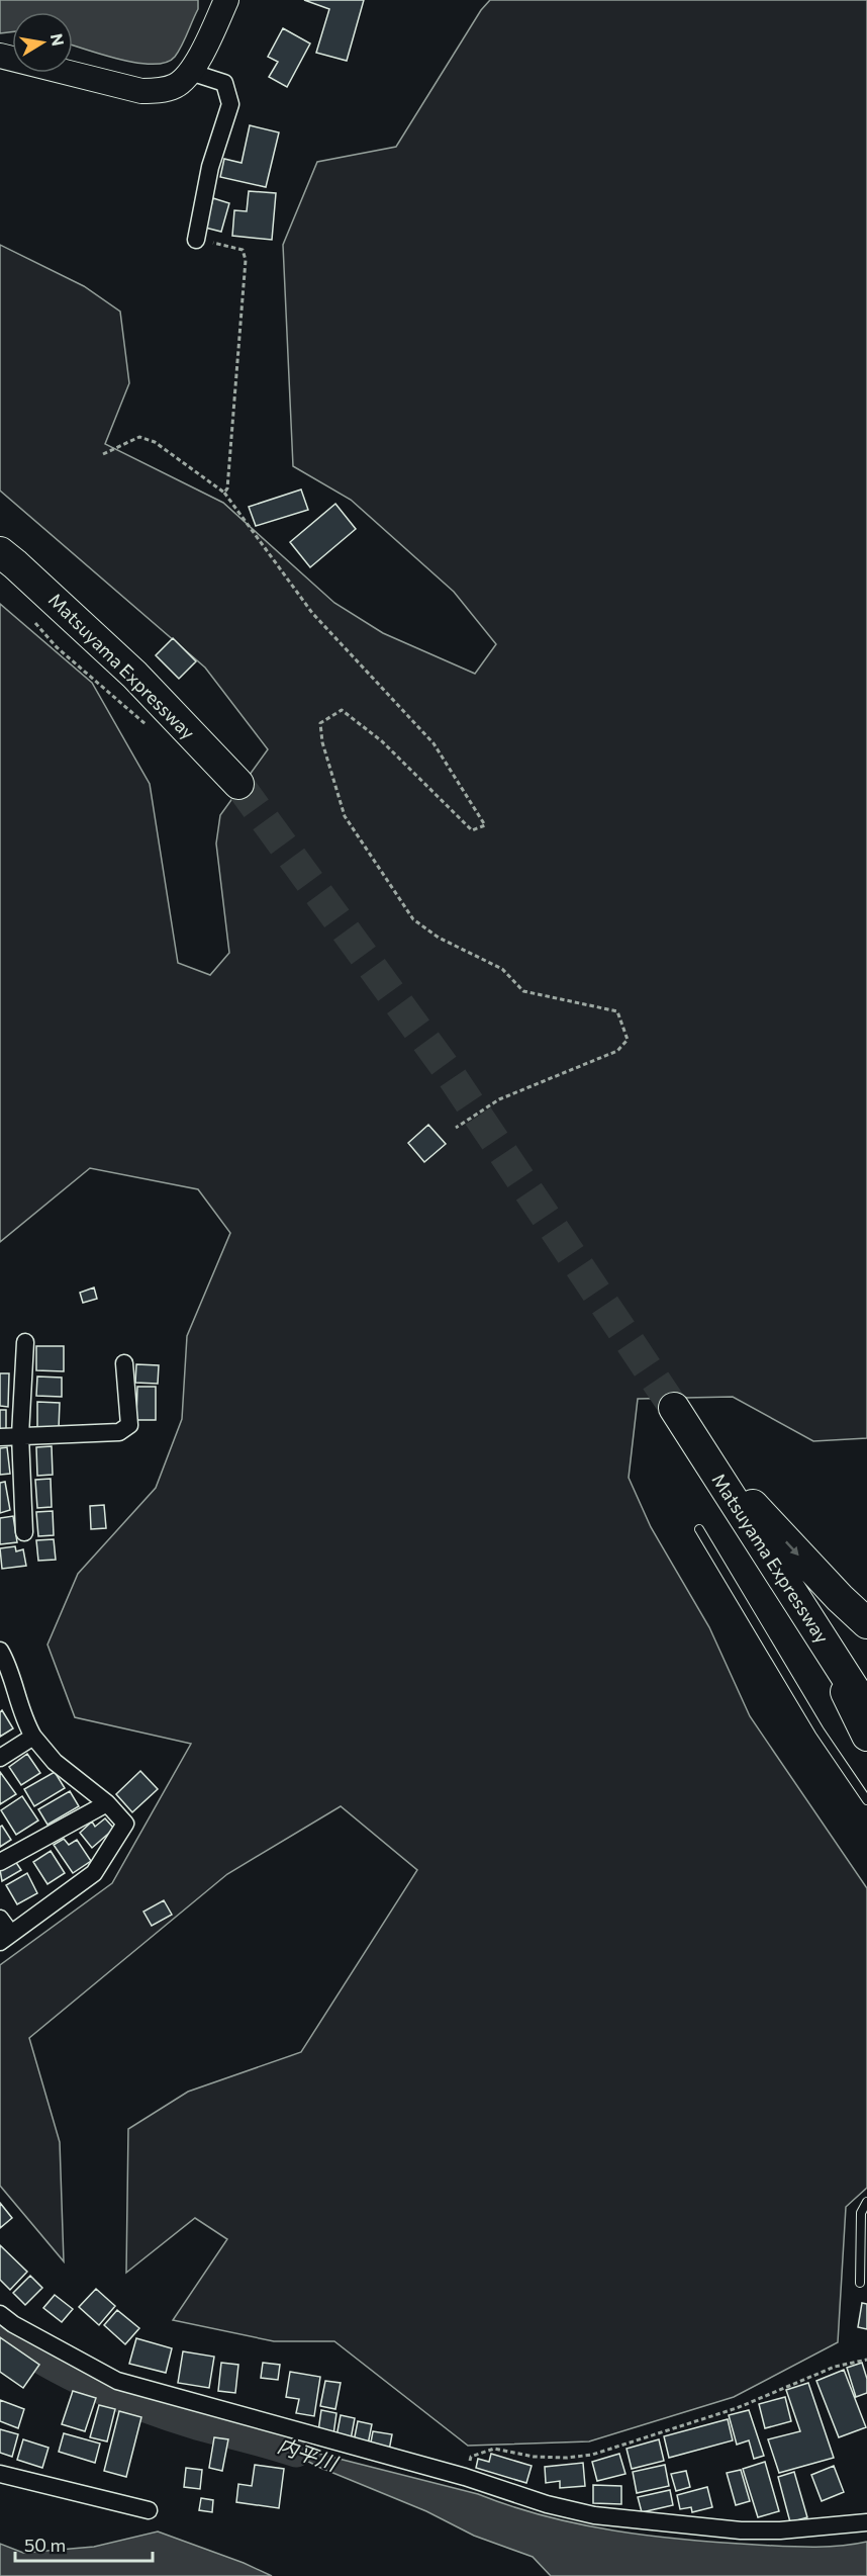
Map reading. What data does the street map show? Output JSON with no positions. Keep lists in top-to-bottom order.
{
  "streets": {
    "highway": ["Matsuyama Expressway"]
  },
  "water": ["内平川"],
  "scale_bar": "50 m",
  "north": "right"
}
